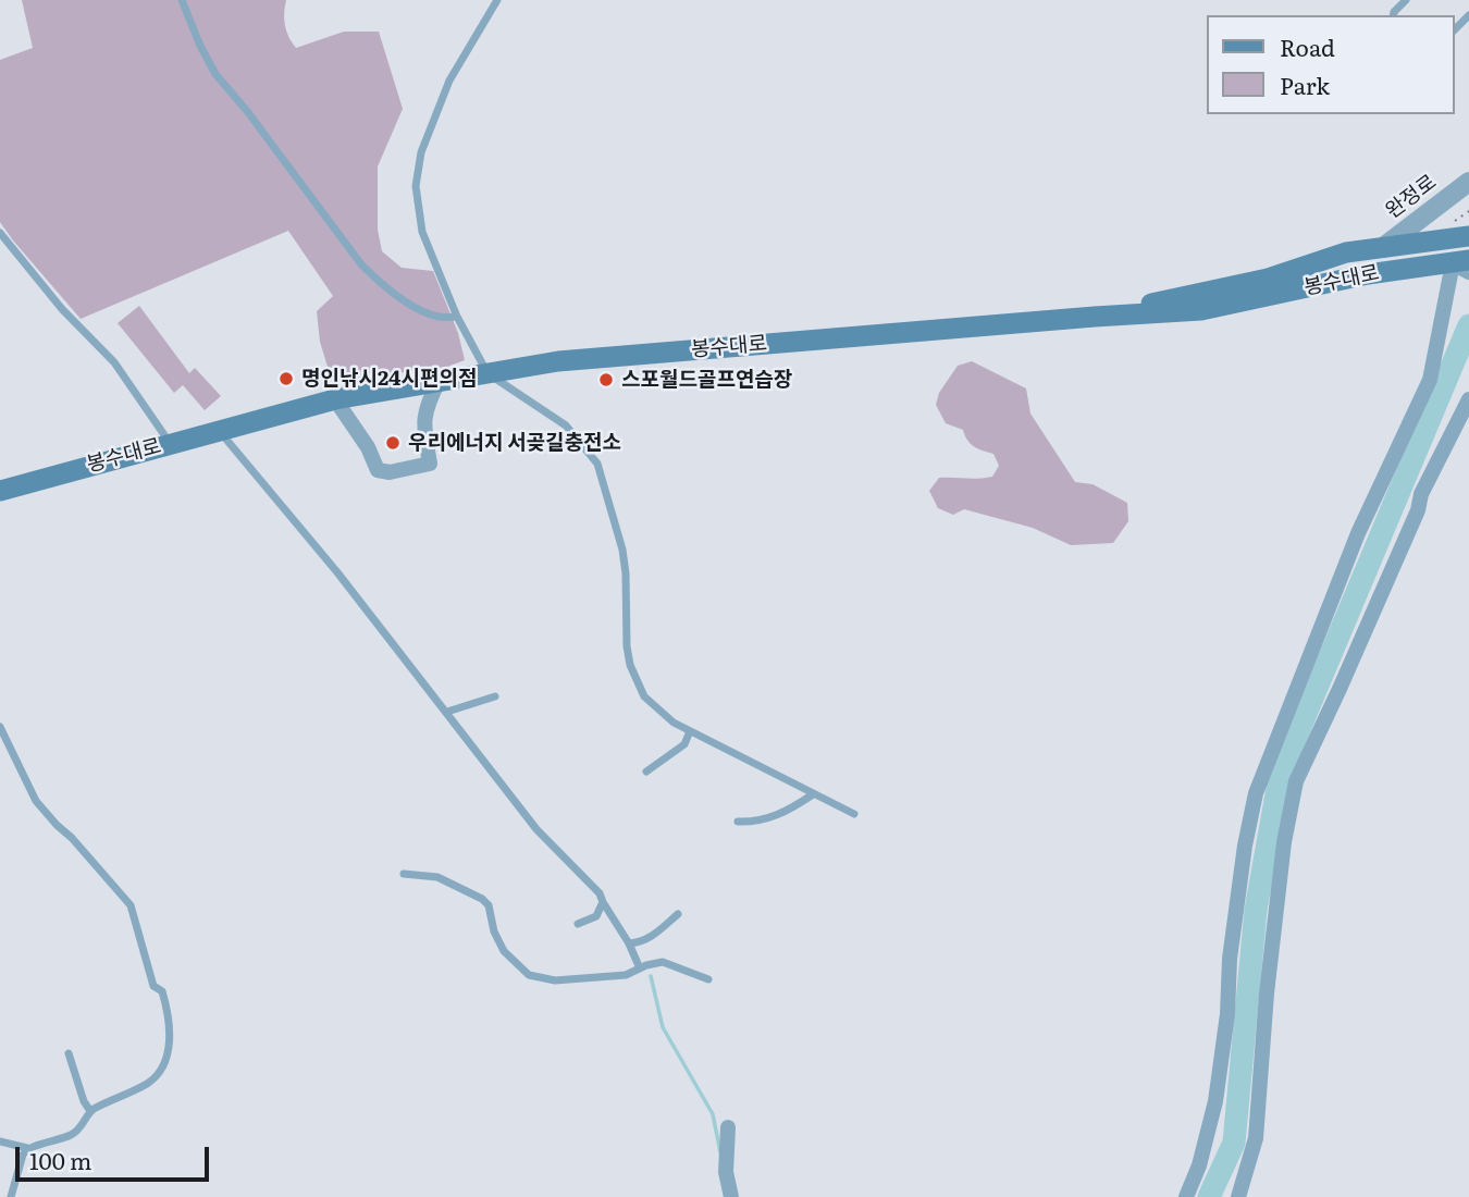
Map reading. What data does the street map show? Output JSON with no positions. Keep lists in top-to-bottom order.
{
  "streets": {
    "main road": ["봉수대로"],
    "street": ["완정로"]
  },
  "crossings": [
    ["완정로", "봉수대로"]
  ],
  "places": ["명인낚시24시편의점", "스포월드골프연습장", "우리에너지 서곶길충전소"],
  "legend": ["Road", "Park"],
  "scale_bar": "100 m"
}
